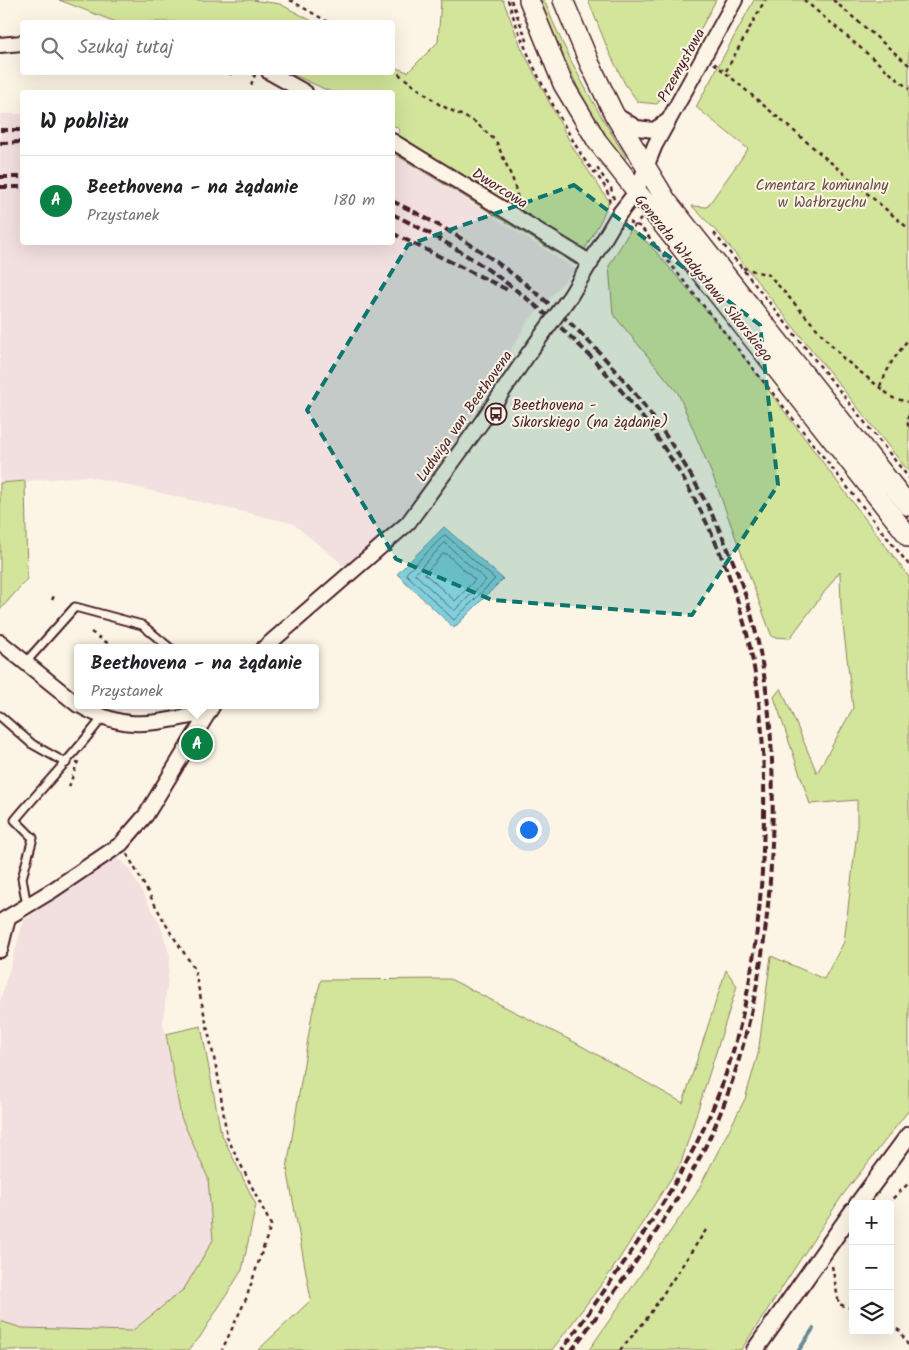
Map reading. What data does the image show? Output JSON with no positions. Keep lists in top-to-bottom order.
{
  "streets": {
    "main road": ["Generała Władysława Sikorskiego"],
    "street": ["Przemysłowa", "Dworcowa", "Ludwiga van Beethovena"]
  },
  "crossings": [
    ["Przemysłowa", "Generała Władysława Sikorskiego"],
    ["Przemysłowa", "Ludwiga van Beethovena"],
    ["Dworcowa", "Ludwiga van Beethovena"],
    ["Generała Władysława Sikorskiego", "Ludwiga van Beethovena"]
  ],
  "parks": ["Cmentarz komunalny w Wałbrzychu"],
  "places": {
    "bus stop": ["Beethovena - Sikorskiego (na żądanie)"]
  },
  "page": {
    "search": "Szukaj tutaj",
    "heading": "W pobliżu",
    "list": [
      {
        "mark": "A",
        "name": "Beethovena - na żądanie",
        "note": "Przystanek",
        "value": "180 m"
      }
    ],
    "popup": ["Beethovena - na żądanie", "Przystanek"],
    "pins": "A",
    "map_buttons": ["+", "−"]
  }
}
